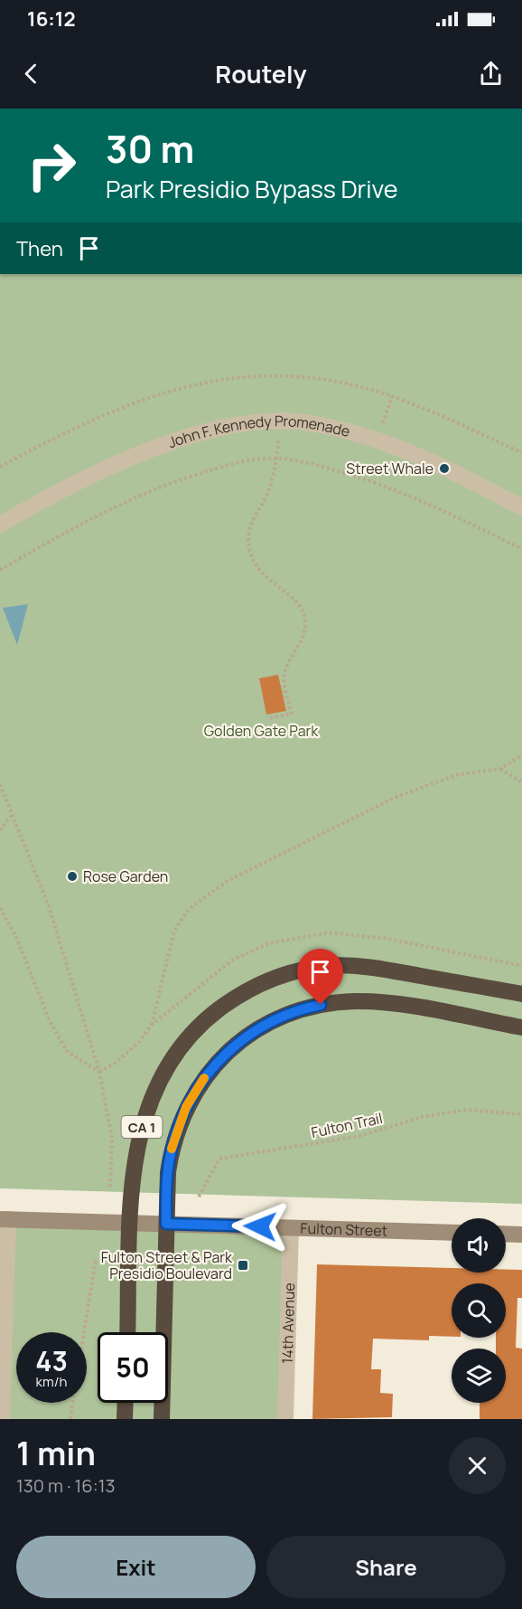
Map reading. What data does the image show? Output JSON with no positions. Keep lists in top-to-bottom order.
{
  "streets": {
    "highway": ["CA 1"],
    "main road": ["Fulton Street"],
    "street": ["John F. Kennedy Promenade", "14th Avenue"],
    "path": ["Fulton Trail"]
  },
  "crossings": [
    ["CA 1", "Fulton Street"],
    ["Fulton Street", "14th Avenue"]
  ],
  "parks": ["Golden Gate Park"],
  "places": {
    "other": ["Street Whale", "Rose Garden"],
    "transit": ["Fulton Street & Park Presidio Boulevard"]
  },
  "page": {
    "status": "16:12",
    "header": "Routely",
    "turn": ["30 m", "Park Presidio Bypass Drive"],
    "then": "Then",
    "speed": "43 km/h",
    "limit": "50",
    "heading": ["1 min", "130 m · 16:13"],
    "buttons": ["Exit", "Share"]
  }
}
